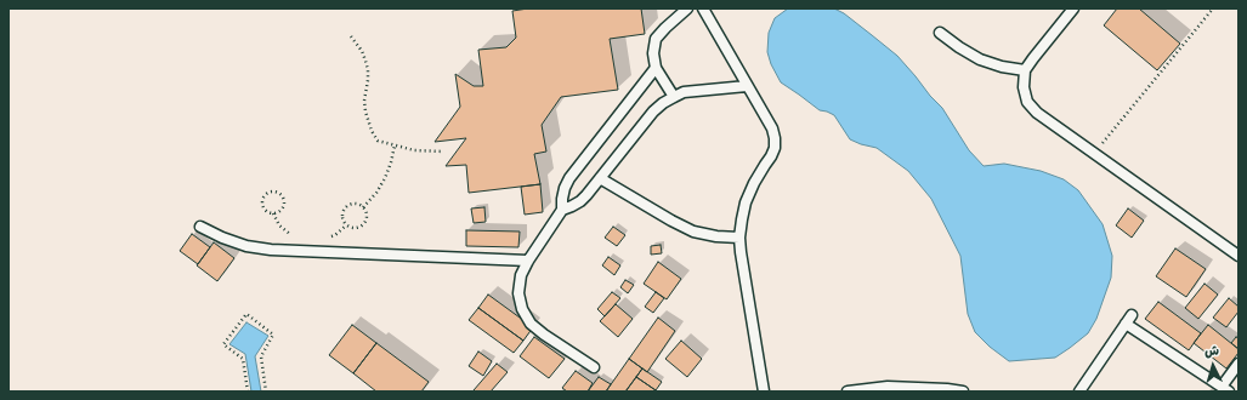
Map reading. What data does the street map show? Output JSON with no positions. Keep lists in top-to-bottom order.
{
  "north": "top"
}
